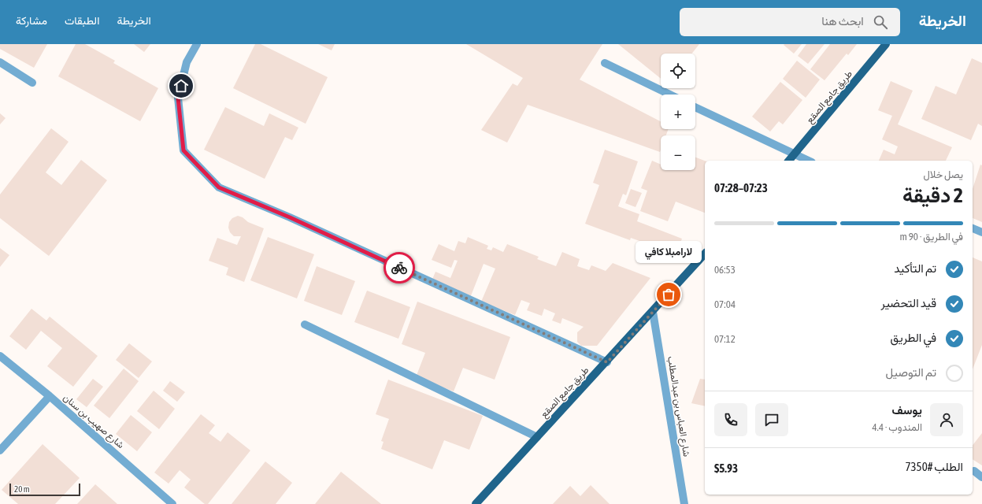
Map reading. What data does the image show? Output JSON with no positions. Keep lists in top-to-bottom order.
{
  "streets": {
    "main road": ["طريق جامع الصقع"],
    "street": ["شارع العباس بن عبدالمطلب", "شارع صهيب بن سنان"]
  },
  "crossings": [
    ["طريق جامع الصقع", "شارع العباس بن عبدالمطلب"]
  ],
  "places": ["لارامبلا كافي"],
  "scale_bar": "20 m",
  "page": {
    "header": "الخريطة",
    "search": "ابحث هنا",
    "nav": ["الخريطة", "الطبقات", "مشاركة"],
    "map_buttons": ["+", "−"],
    "heading": ["2 دقيقة", "يصل خلال", "07:23–07:28"],
    "panel": [
      "يوسف",
      "المندوب · 4.4",
      "الطلب #7350",
      "$5.93"
    ],
    "bar": "في الطريق · 90 m",
    "bubble": "لارامبلا كافي",
    "list": [
      ["تم التأكيد", "06:53"],
      ["قيد التحضير", "07:04"],
      ["في الطريق", "07:12"],
      "تم التوصيل"
    ],
    "scale": "20 m"
  }
}
